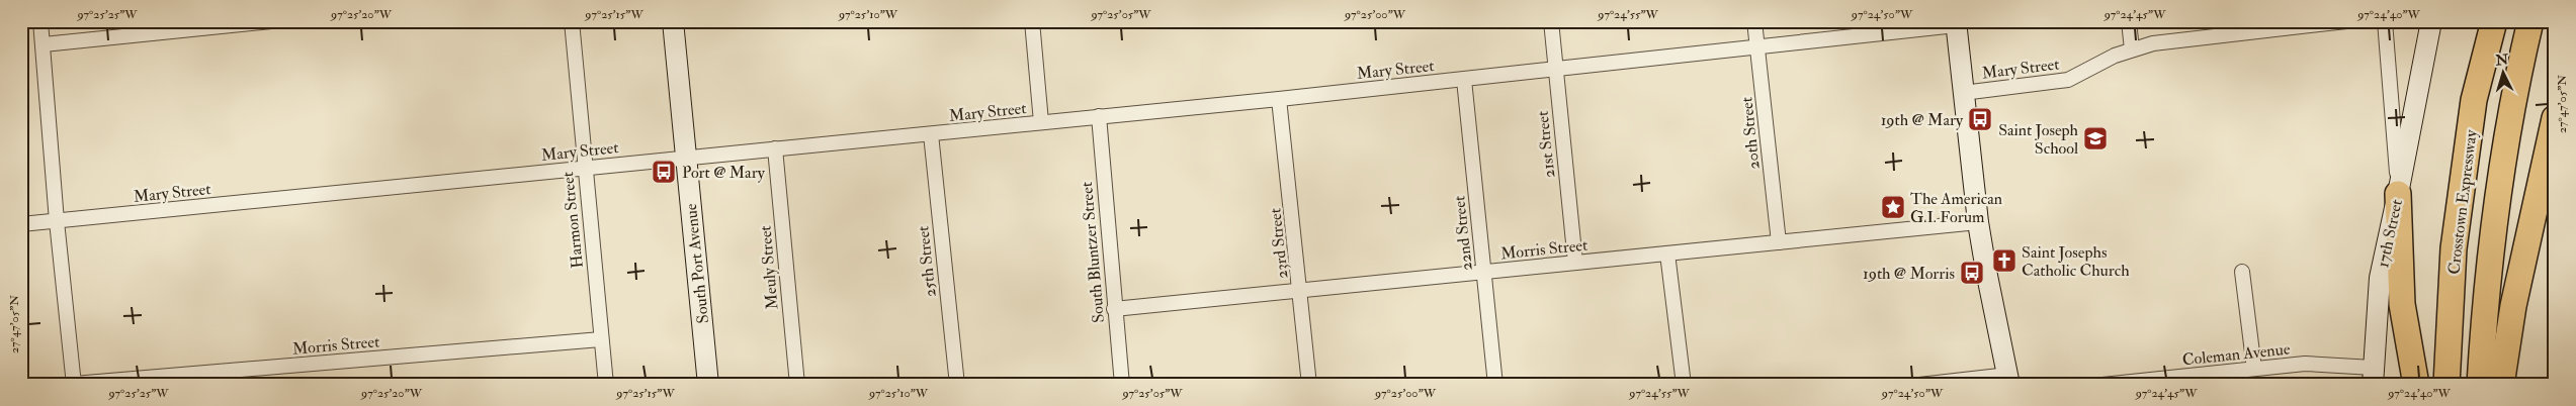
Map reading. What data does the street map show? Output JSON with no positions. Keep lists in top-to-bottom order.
{
  "streets": {
    "highway": ["Crosstown Expressway"],
    "main road": ["17th Street", "South Port Avenue"],
    "street": [
      "Mary Street",
      "20th Street",
      "21st Street",
      "Harmon Street",
      "22nd Street",
      "23rd Street",
      "Morris Street",
      "South Bluntzer Street",
      "25th Street",
      "Meuly Street",
      "Coleman Avenue"
    ]
  },
  "crossings": [
    ["Mary Street", "20th Street"],
    ["Mary Street", "21st Street"],
    ["Mary Street", "Harmon Street"],
    ["Mary Street", "22nd Street"],
    ["Mary Street", "23rd Street"],
    ["Mary Street", "South Bluntzer Street"],
    ["Mary Street", "25th Street"],
    ["Mary Street", "South Port Avenue"],
    ["Mary Street", "Meuly Street"],
    ["20th Street", "Morris Street"],
    ["21st Street", "Morris Street"],
    ["Harmon Street", "Morris Street"],
    ["22nd Street", "Morris Street"],
    ["17th Street", "Coleman Avenue"],
    ["23rd Street", "Morris Street"],
    ["Morris Street", "South Bluntzer Street"]
  ],
  "places": {
    "bus stop": ["19th @ Mary", "Port @ Mary", "19th @ Morris"],
    "school or university": ["Saint Joseph School"],
    "place": ["The American G.I. Forum"],
    "church": ["Saint Josephs Catholic Church"]
  },
  "north": "top",
  "coordinates": [
    "97°25'25\"W",
    "97°25'20\"W",
    "97°25'15\"W",
    "97°25'10\"W",
    "97°25'05\"W",
    "97°25'00\"W",
    "97°24'55\"W",
    "97°24'50\"W",
    "97°24'45\"W",
    "97°24'40\"W",
    "27°47'05\"N"
  ]
}
